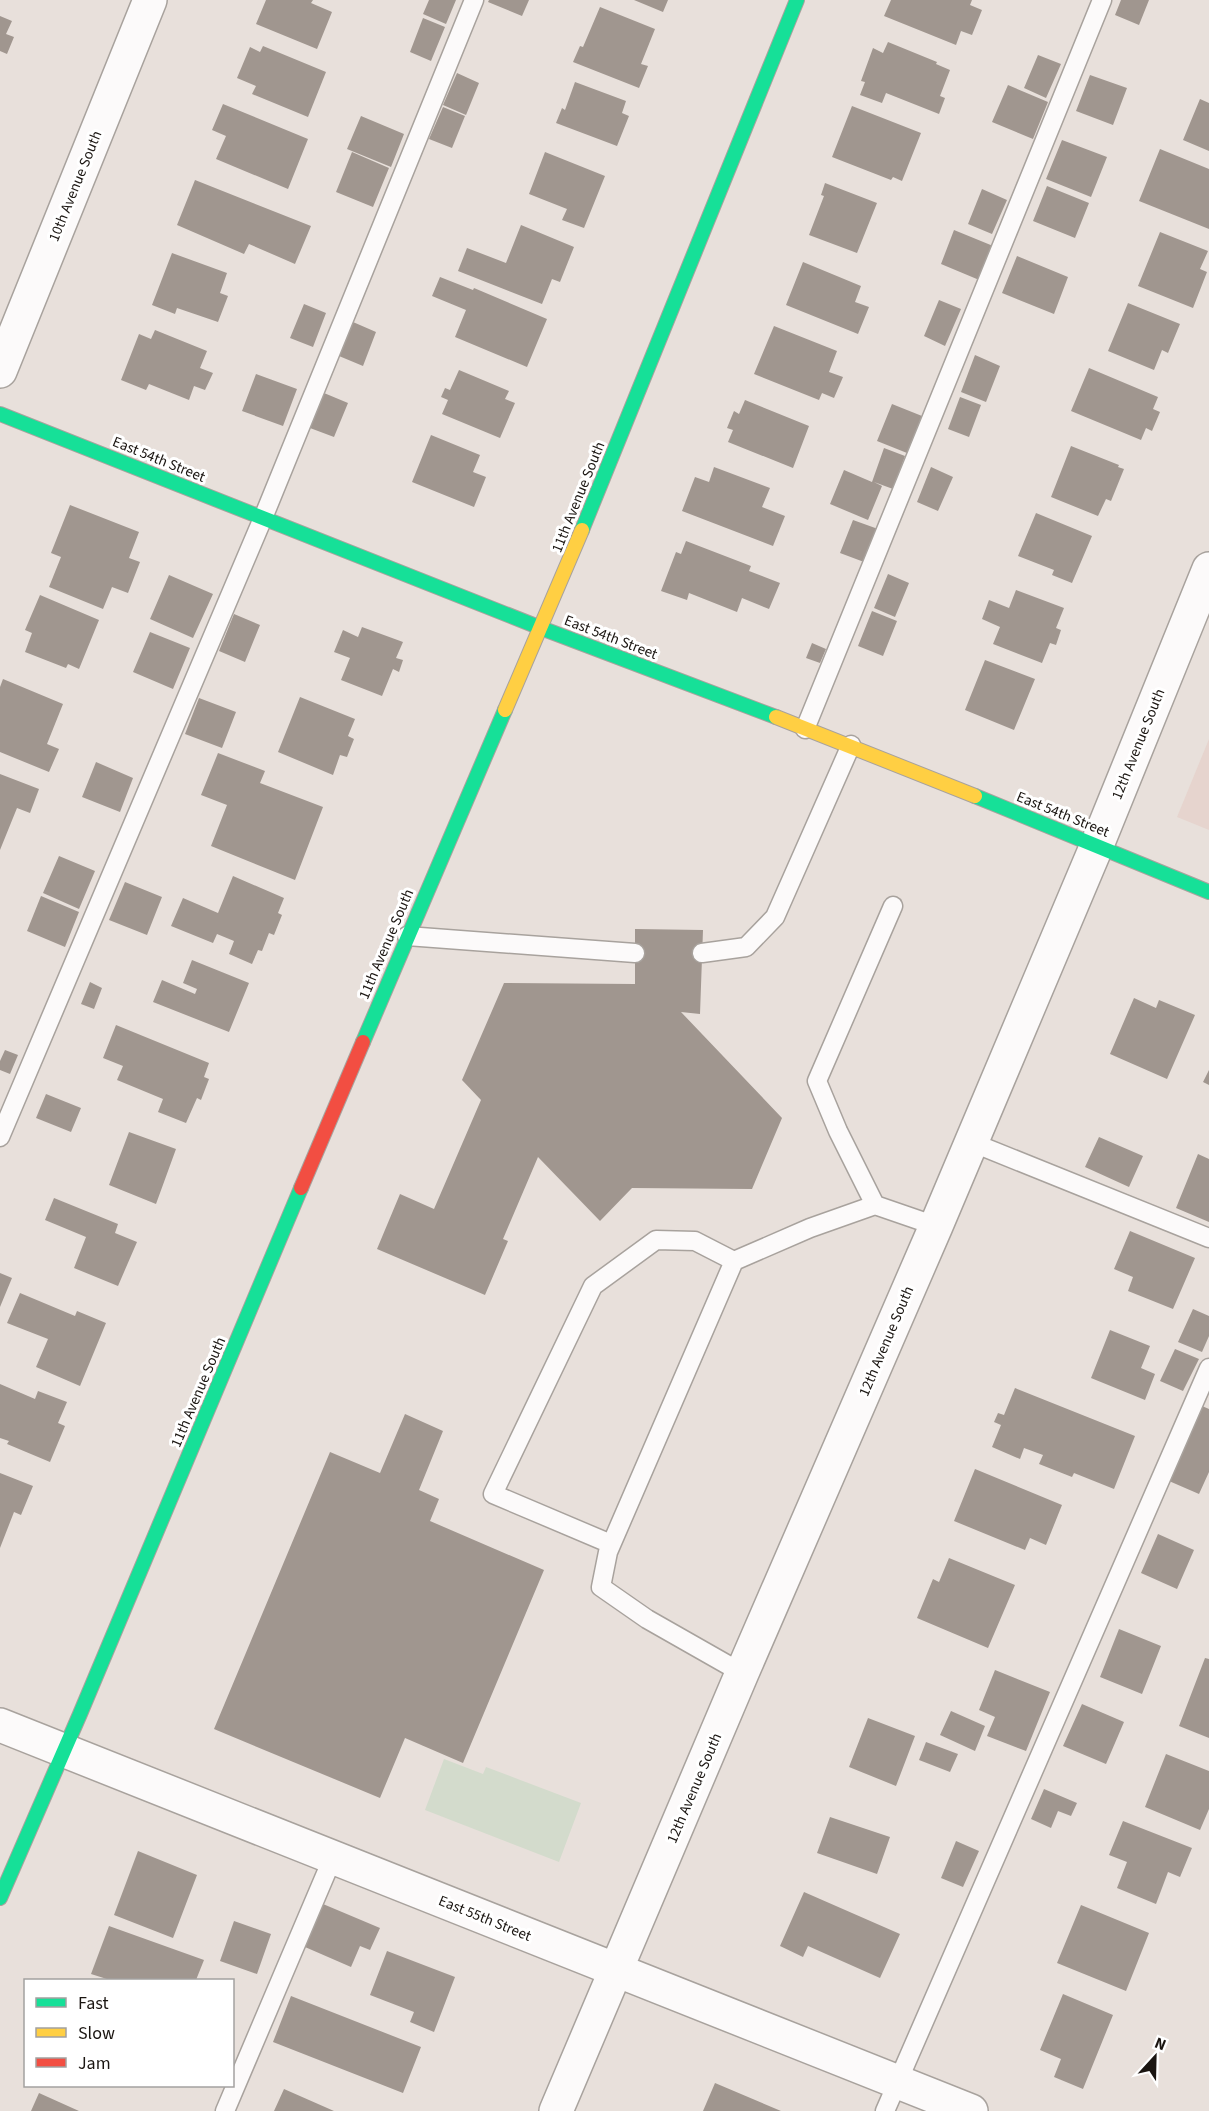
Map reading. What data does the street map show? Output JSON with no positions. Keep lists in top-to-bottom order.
{
  "streets": {
    "street": [
      "10th Avenue South",
      "East 54th Street",
      "11th Avenue South",
      "12th Avenue South",
      "East 55th Street"
    ]
  },
  "crossings": [
    ["East 54th Street", "11th Avenue South"],
    ["East 54th Street", "12th Avenue South"],
    ["11th Avenue South", "East 55th Street"],
    ["12th Avenue South", "East 55th Street"]
  ],
  "legend": ["Fast", "Slow", "Jam"],
  "north": "top"
}
